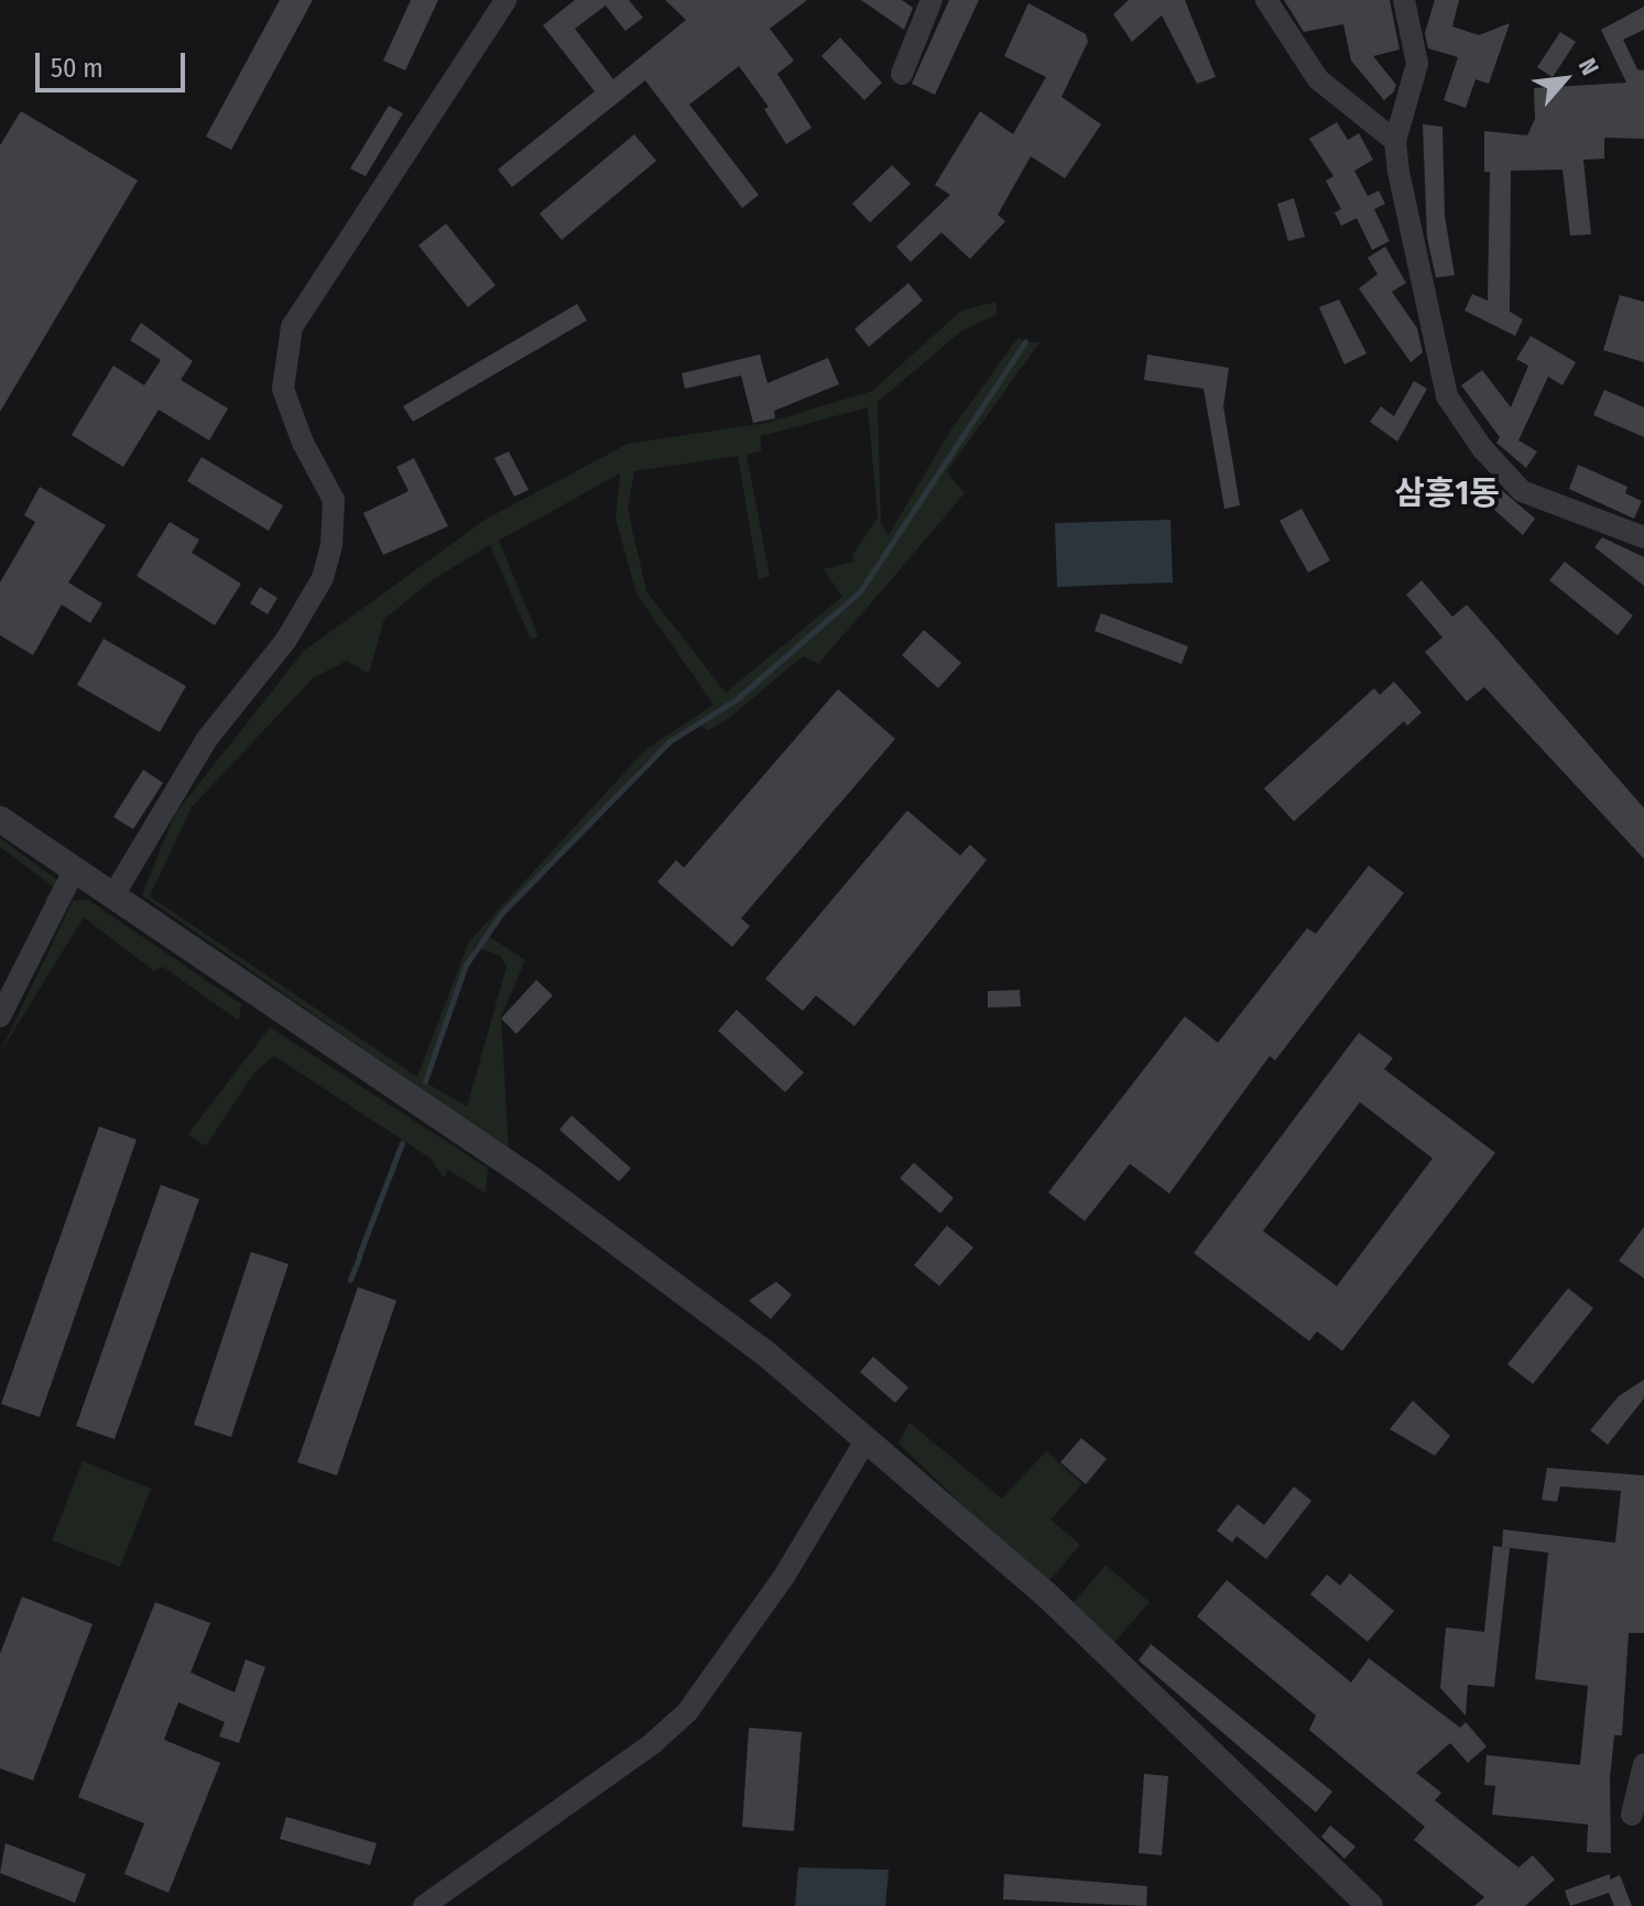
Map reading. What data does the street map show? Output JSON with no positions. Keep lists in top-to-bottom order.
{
  "districts": ["삼흥1동"],
  "scale_bar": "50 m",
  "north": "top right"
}
